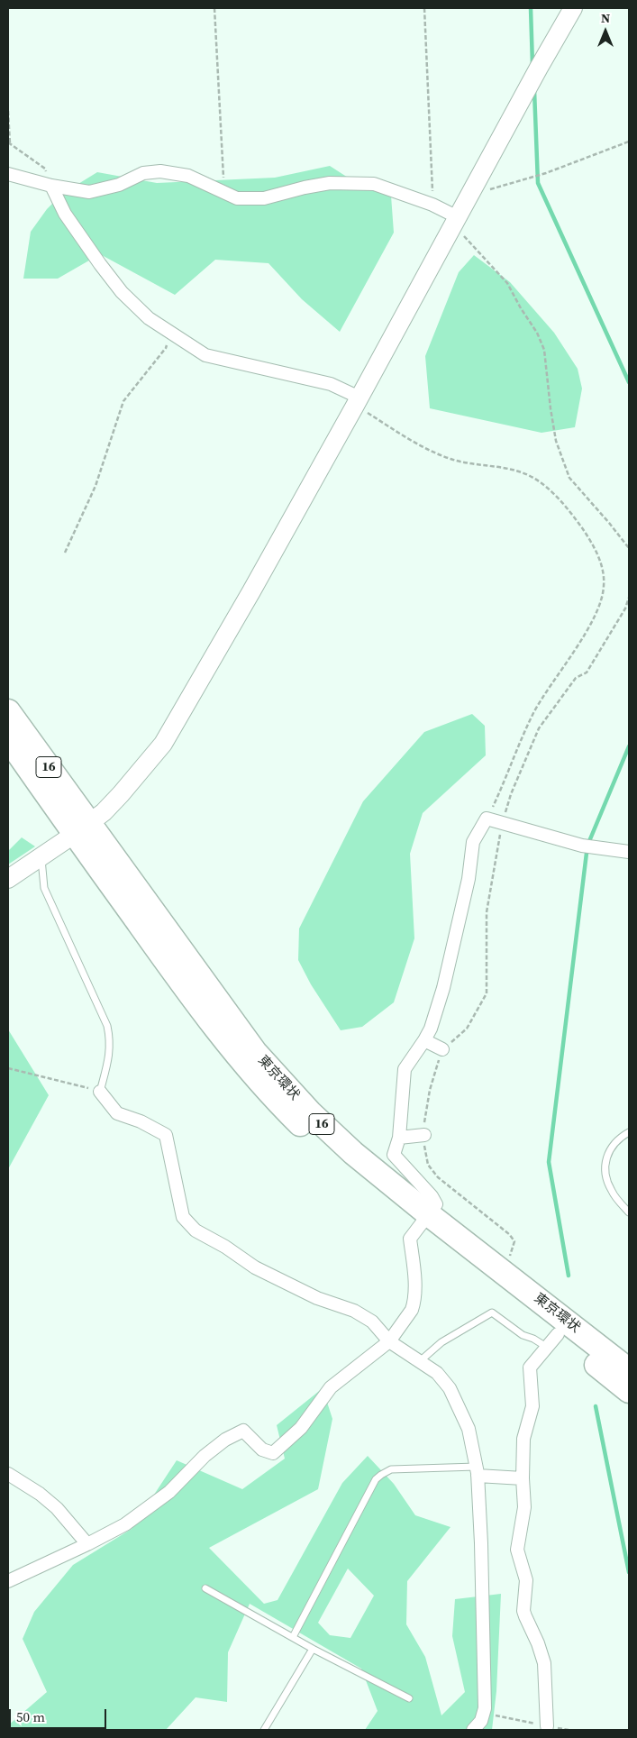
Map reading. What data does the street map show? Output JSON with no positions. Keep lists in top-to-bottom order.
{
  "streets": {
    "highway": ["16", "東京環状"]
  },
  "scale_bar": "50 m",
  "north": "top"
}
